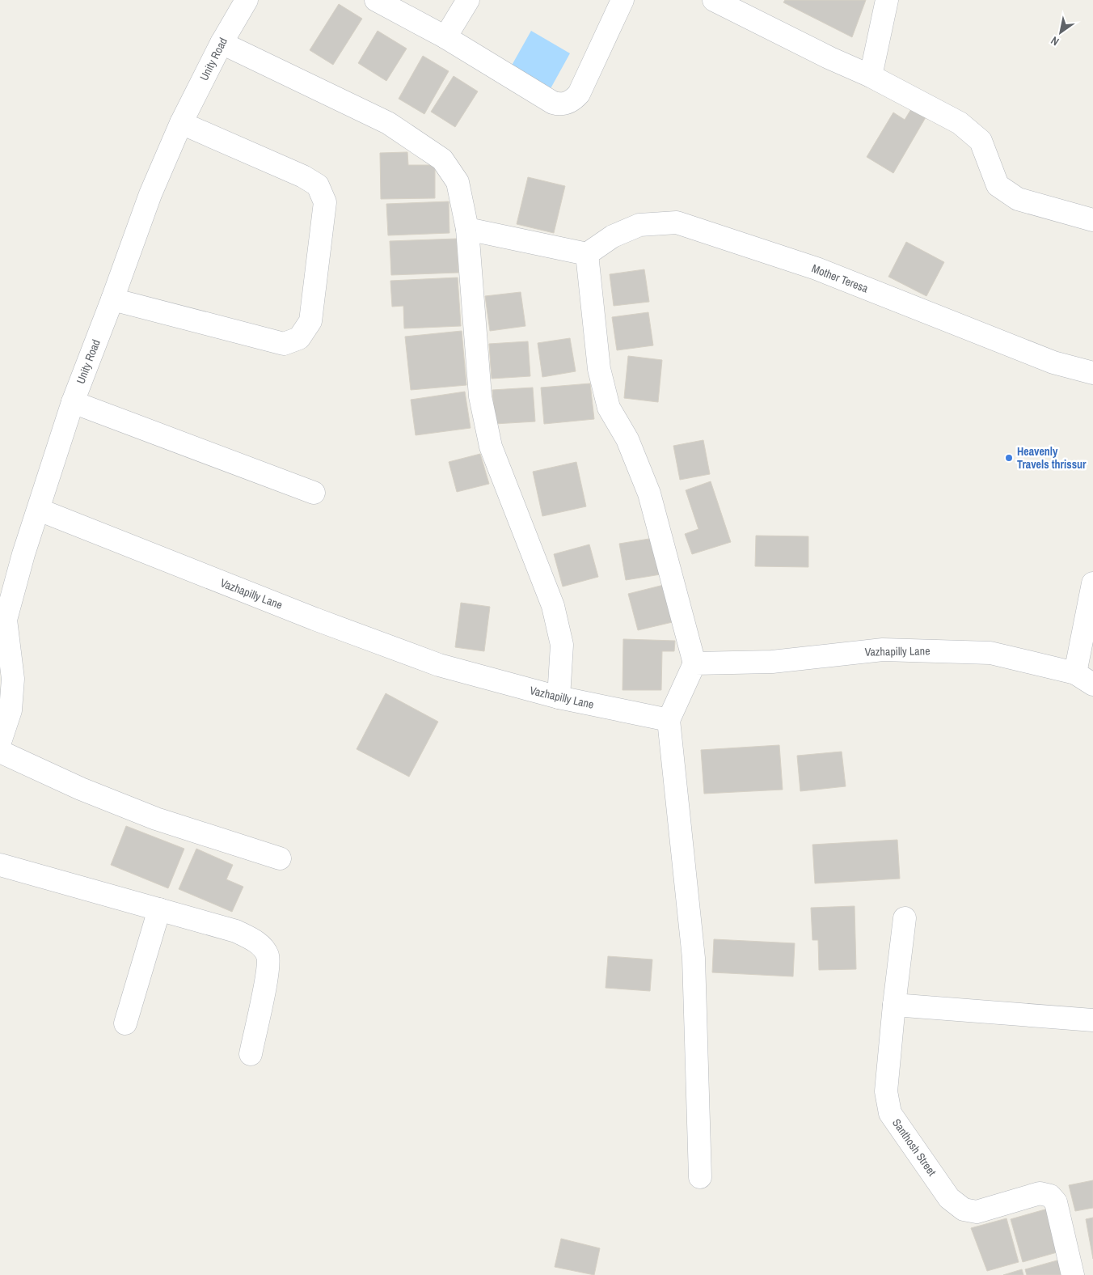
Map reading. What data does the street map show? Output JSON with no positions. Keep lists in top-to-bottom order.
{
  "streets": {
    "street": [
      "Unity Road",
      "Mother Teresa",
      "Vazhapilly Lane",
      "Santhosh Street"
    ]
  },
  "crossings": [
    ["Unity Road", "Vazhapilly Lane"]
  ],
  "places": ["Heavenly Travels thrissur"],
  "north": "bottom left"
}
